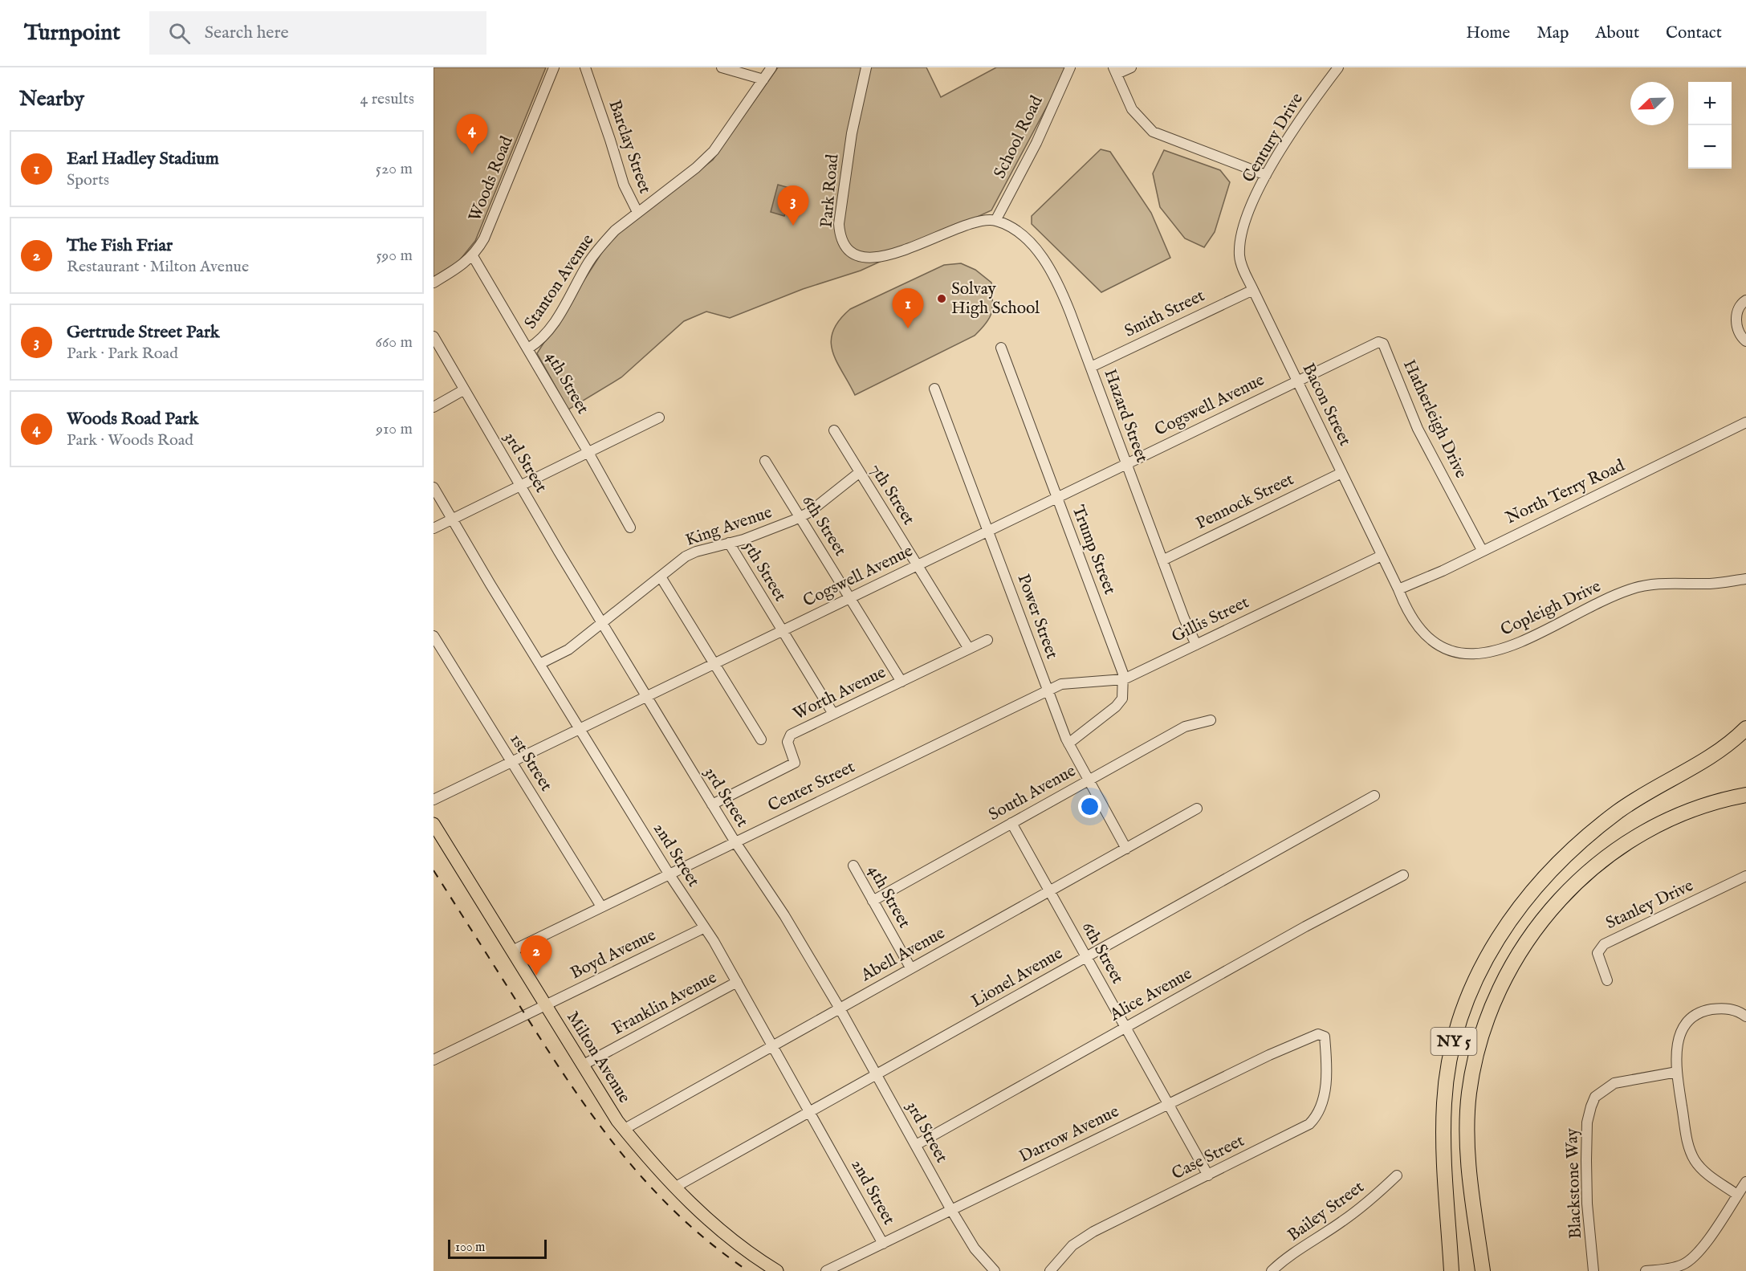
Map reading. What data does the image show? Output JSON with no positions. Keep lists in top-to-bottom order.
{
  "streets": {
    "highway": ["NY 5"],
    "main road": ["Milton Avenue"],
    "street": [
      "School Road",
      "Century Drive",
      "Barclay Street",
      "Woods Road",
      "Park Road",
      "Stanton Avenue",
      "Smith Street",
      "4th Street",
      "Bacon Street",
      "Cogswell Avenue",
      "Hazard Street",
      "Hatherleigh Drive",
      "3rd Street",
      "North Terry Road",
      "7th Street",
      "Pennock Street",
      "6th Street",
      "King Avenue",
      "Trump Street",
      "5th Street",
      "Copleigh Drive",
      "Power Street",
      "Gillis Street",
      "Worth Avenue",
      "1st Street",
      "Center Street",
      "South Avenue",
      "2nd Street",
      "Stanley Drive",
      "Boyd Avenue",
      "Abell Avenue",
      "Lionel Avenue",
      "Alice Avenue",
      "Franklin Avenue",
      "Darrow Avenue",
      "Case Street",
      "Blackstone Way",
      "Bailey Street"
    ]
  },
  "crossings": [
    ["School Road", "Park Road"],
    ["School Road", "Hazard Street"],
    ["Century Drive", "Bacon Street"],
    ["Barclay Street", "Stanton Avenue"],
    ["Woods Road", "4th Street"],
    ["Park Road", "Hazard Street"],
    ["Stanton Avenue", "4th Street"],
    ["Smith Street", "Bacon Street"],
    ["Smith Street", "Hazard Street"],
    ["4th Street", "South Avenue"],
    ["4th Street", "Abell Avenue"],
    ["Bacon Street", "Cogswell Avenue"],
    ["Bacon Street", "North Terry Road"],
    ["Bacon Street", "Pennock Street"],
    ["Bacon Street", "Copleigh Drive"],
    ["Bacon Street", "Gillis Street"],
    ["Cogswell Avenue", "Hazard Street"],
    ["Cogswell Avenue", "Hatherleigh Drive"],
    ["Cogswell Avenue", "3rd Street"],
    ["Cogswell Avenue", "7th Street"],
    ["Cogswell Avenue", "6th Street"],
    ["Cogswell Avenue", "Trump Street"],
    ["Cogswell Avenue", "5th Street"],
    ["Cogswell Avenue", "Power Street"],
    ["Cogswell Avenue", "1st Street"],
    ["Cogswell Avenue", "2nd Street"],
    ["Hazard Street", "Pennock Street"],
    ["Hazard Street", "Gillis Street"],
    ["Hatherleigh Drive", "North Terry Road"],
    ["3rd Street", "King Avenue"],
    ["3rd Street", "Worth Avenue"],
    ["3rd Street", "Center Street"],
    ["3rd Street", "Abell Avenue"],
    ["3rd Street", "Lionel Avenue"],
    ["3rd Street", "Alice Avenue"],
    ["3rd Street", "Darrow Avenue"],
    ["North Terry Road", "Copleigh Drive"],
    ["7th Street", "King Avenue"],
    ["7th Street", "Worth Avenue"],
    ["6th Street", "King Avenue"],
    ["6th Street", "Worth Avenue"],
    ["6th Street", "South Avenue"],
    ["6th Street", "Abell Avenue"],
    ["6th Street", "Lionel Avenue"],
    ["6th Street", "Alice Avenue"],
    ["6th Street", "Darrow Avenue"],
    ["6th Street", "Case Street"],
    ["King Avenue", "5th Street"],
    ["King Avenue", "2nd Street"],
    ["Trump Street", "Power Street"],
    ["Trump Street", "Gillis Street"],
    ["5th Street", "Worth Avenue"],
    ["Power Street", "Gillis Street"],
    ["Power Street", "Center Street"],
    ["Power Street", "South Avenue"],
    ["Power Street", "Abell Avenue"],
    ["Gillis Street", "Center Street"],
    ["1st Street", "Center Street"],
    ["Center Street", "2nd Street"],
    ["Center Street", "Milton Avenue"],
    ["2nd Street", "Boyd Avenue"],
    ["2nd Street", "Abell Avenue"],
    ["2nd Street", "Lionel Avenue"],
    ["2nd Street", "Franklin Avenue"],
    ["2nd Street", "Darrow Avenue"],
    ["Boyd Avenue", "Milton Avenue"],
    ["Abell Avenue", "Milton Avenue"],
    ["Lionel Avenue", "Milton Avenue"],
    ["Franklin Avenue", "Milton Avenue"],
    ["Darrow Avenue", "Case Street"]
  ],
  "places": ["Solvay High School"],
  "scale_bar": "100 m",
  "north": "bottom left",
  "page": {
    "header": "Turnpoint",
    "search": "Search here",
    "nav": [
      "Home",
      "Map",
      "About",
      "Contact"
    ],
    "heading": ["Nearby", "4 results"],
    "map_buttons": ["+", "−"],
    "pins": [
      "4",
      "3",
      "1",
      "2"
    ],
    "list": [
      {
        "mark": "1",
        "name": "Earl Hadley Stadium",
        "note": "Sports",
        "value": "520 m"
      },
      {
        "mark": "2",
        "name": "The Fish Friar",
        "note": "Restaurant · Milton Avenue",
        "value": "590 m"
      },
      {
        "mark": "3",
        "name": "Gertrude Street Park",
        "note": "Park · Park Road",
        "value": "660 m"
      },
      {
        "mark": "4",
        "name": "Woods Road Park",
        "note": "Park · Woods Road",
        "value": "910 m"
      }
    ],
    "scale": "100 m"
  }
}
